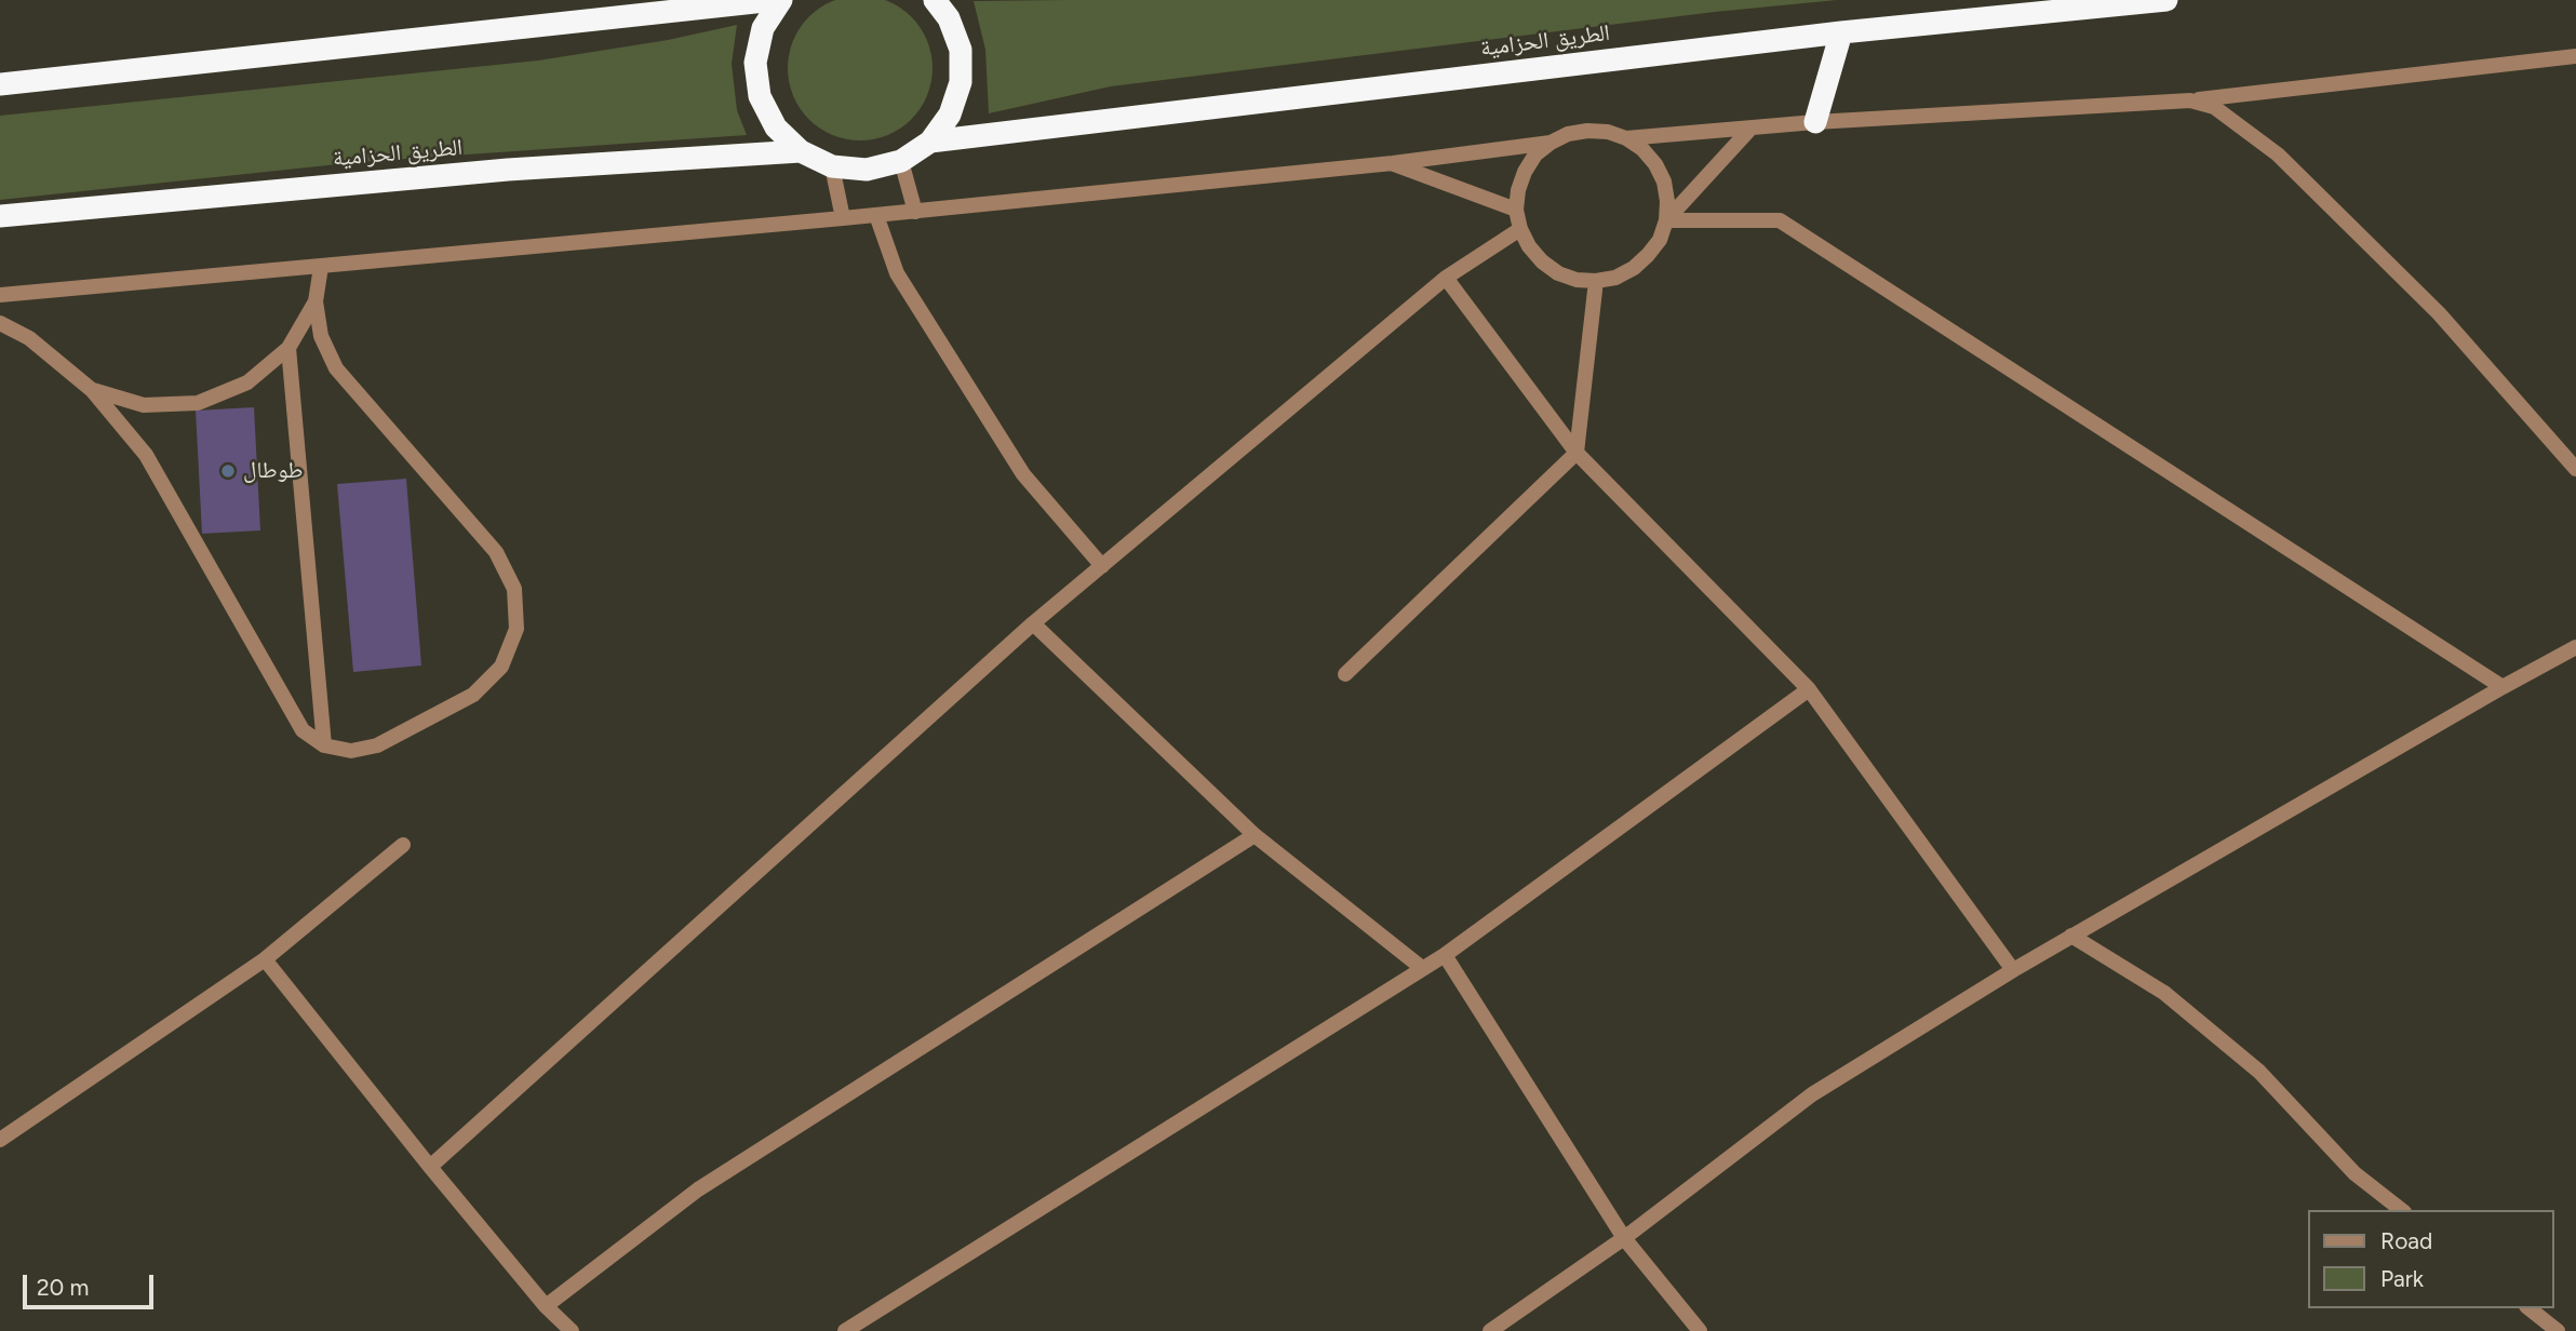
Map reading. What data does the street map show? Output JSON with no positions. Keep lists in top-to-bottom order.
{
  "streets": {
    "highway": ["الطريق الحزامية"]
  },
  "places": ["طوطال"],
  "legend": ["Road", "Park"],
  "scale_bar": "20 m"
}
